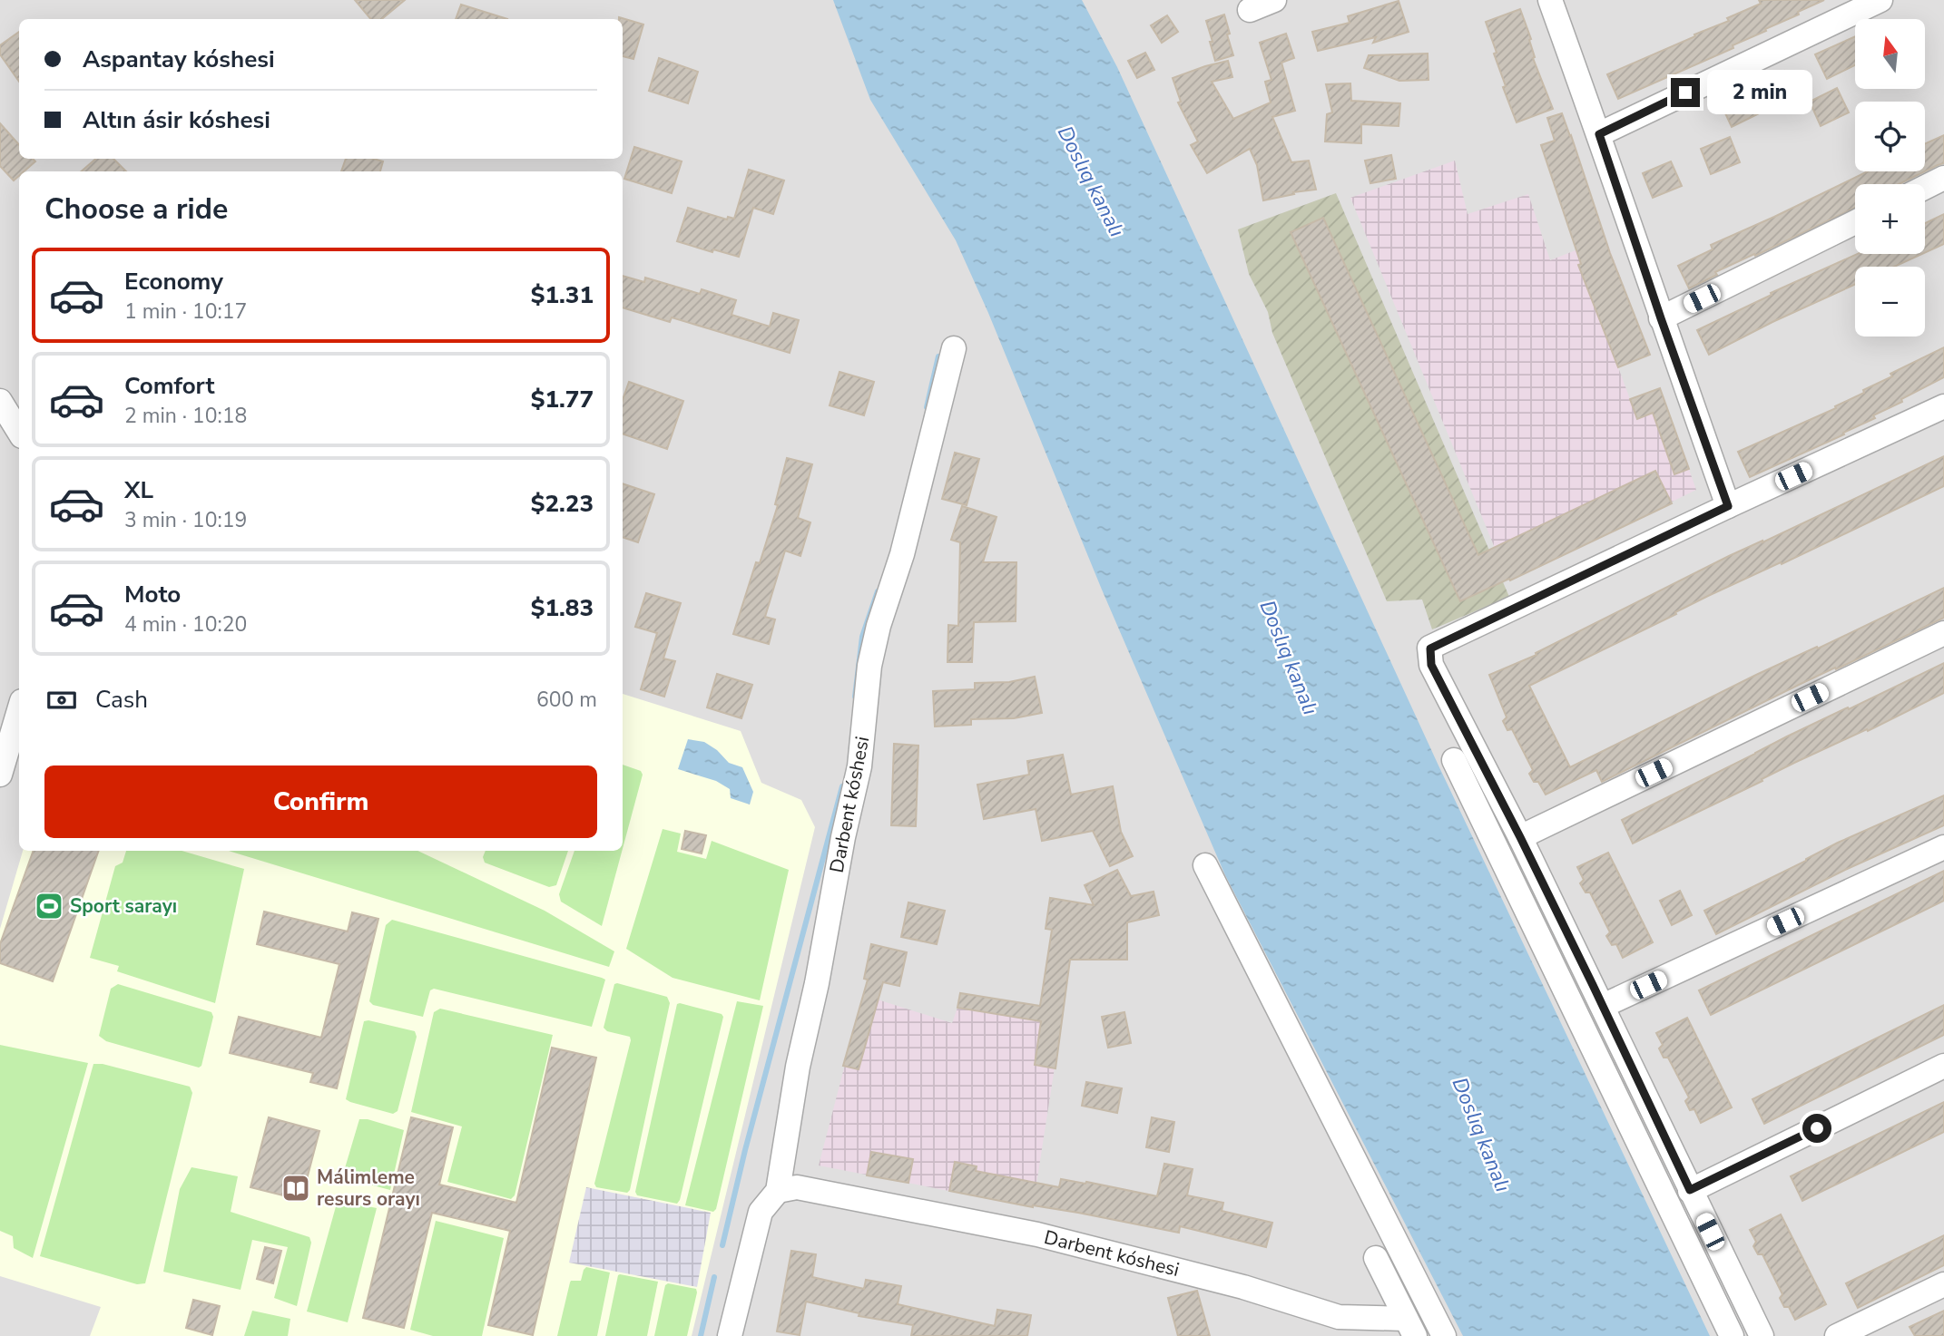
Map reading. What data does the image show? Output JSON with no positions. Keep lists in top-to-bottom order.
{
  "streets": {
    "street": ["Darbent kóshesi"]
  },
  "water": ["Doslıq kanalı"],
  "places": {
    "sports": ["Sport sarayı"],
    "library": ["Málimleme resurs orayı"]
  },
  "north": "top",
  "page": {
    "map_buttons": ["+", "−"],
    "banner": ["Aspantay kóshesi", "Altın ásir kóshesi"],
    "bubble": "2 min",
    "heading": "Choose a ride",
    "list": [
      {
        "name": "Economy",
        "note": "1 min · 10:17",
        "value": "$1.31"
      },
      {
        "name": "Comfort",
        "note": "2 min · 10:18",
        "value": "$1.77"
      },
      {
        "name": "XL",
        "note": "3 min · 10:19",
        "value": "$2.23"
      },
      {
        "name": "Moto",
        "note": "4 min · 10:20",
        "value": "$1.83"
      }
    ],
    "pay": ["Cash", "600 m"],
    "buttons": "Confirm"
  }
}
